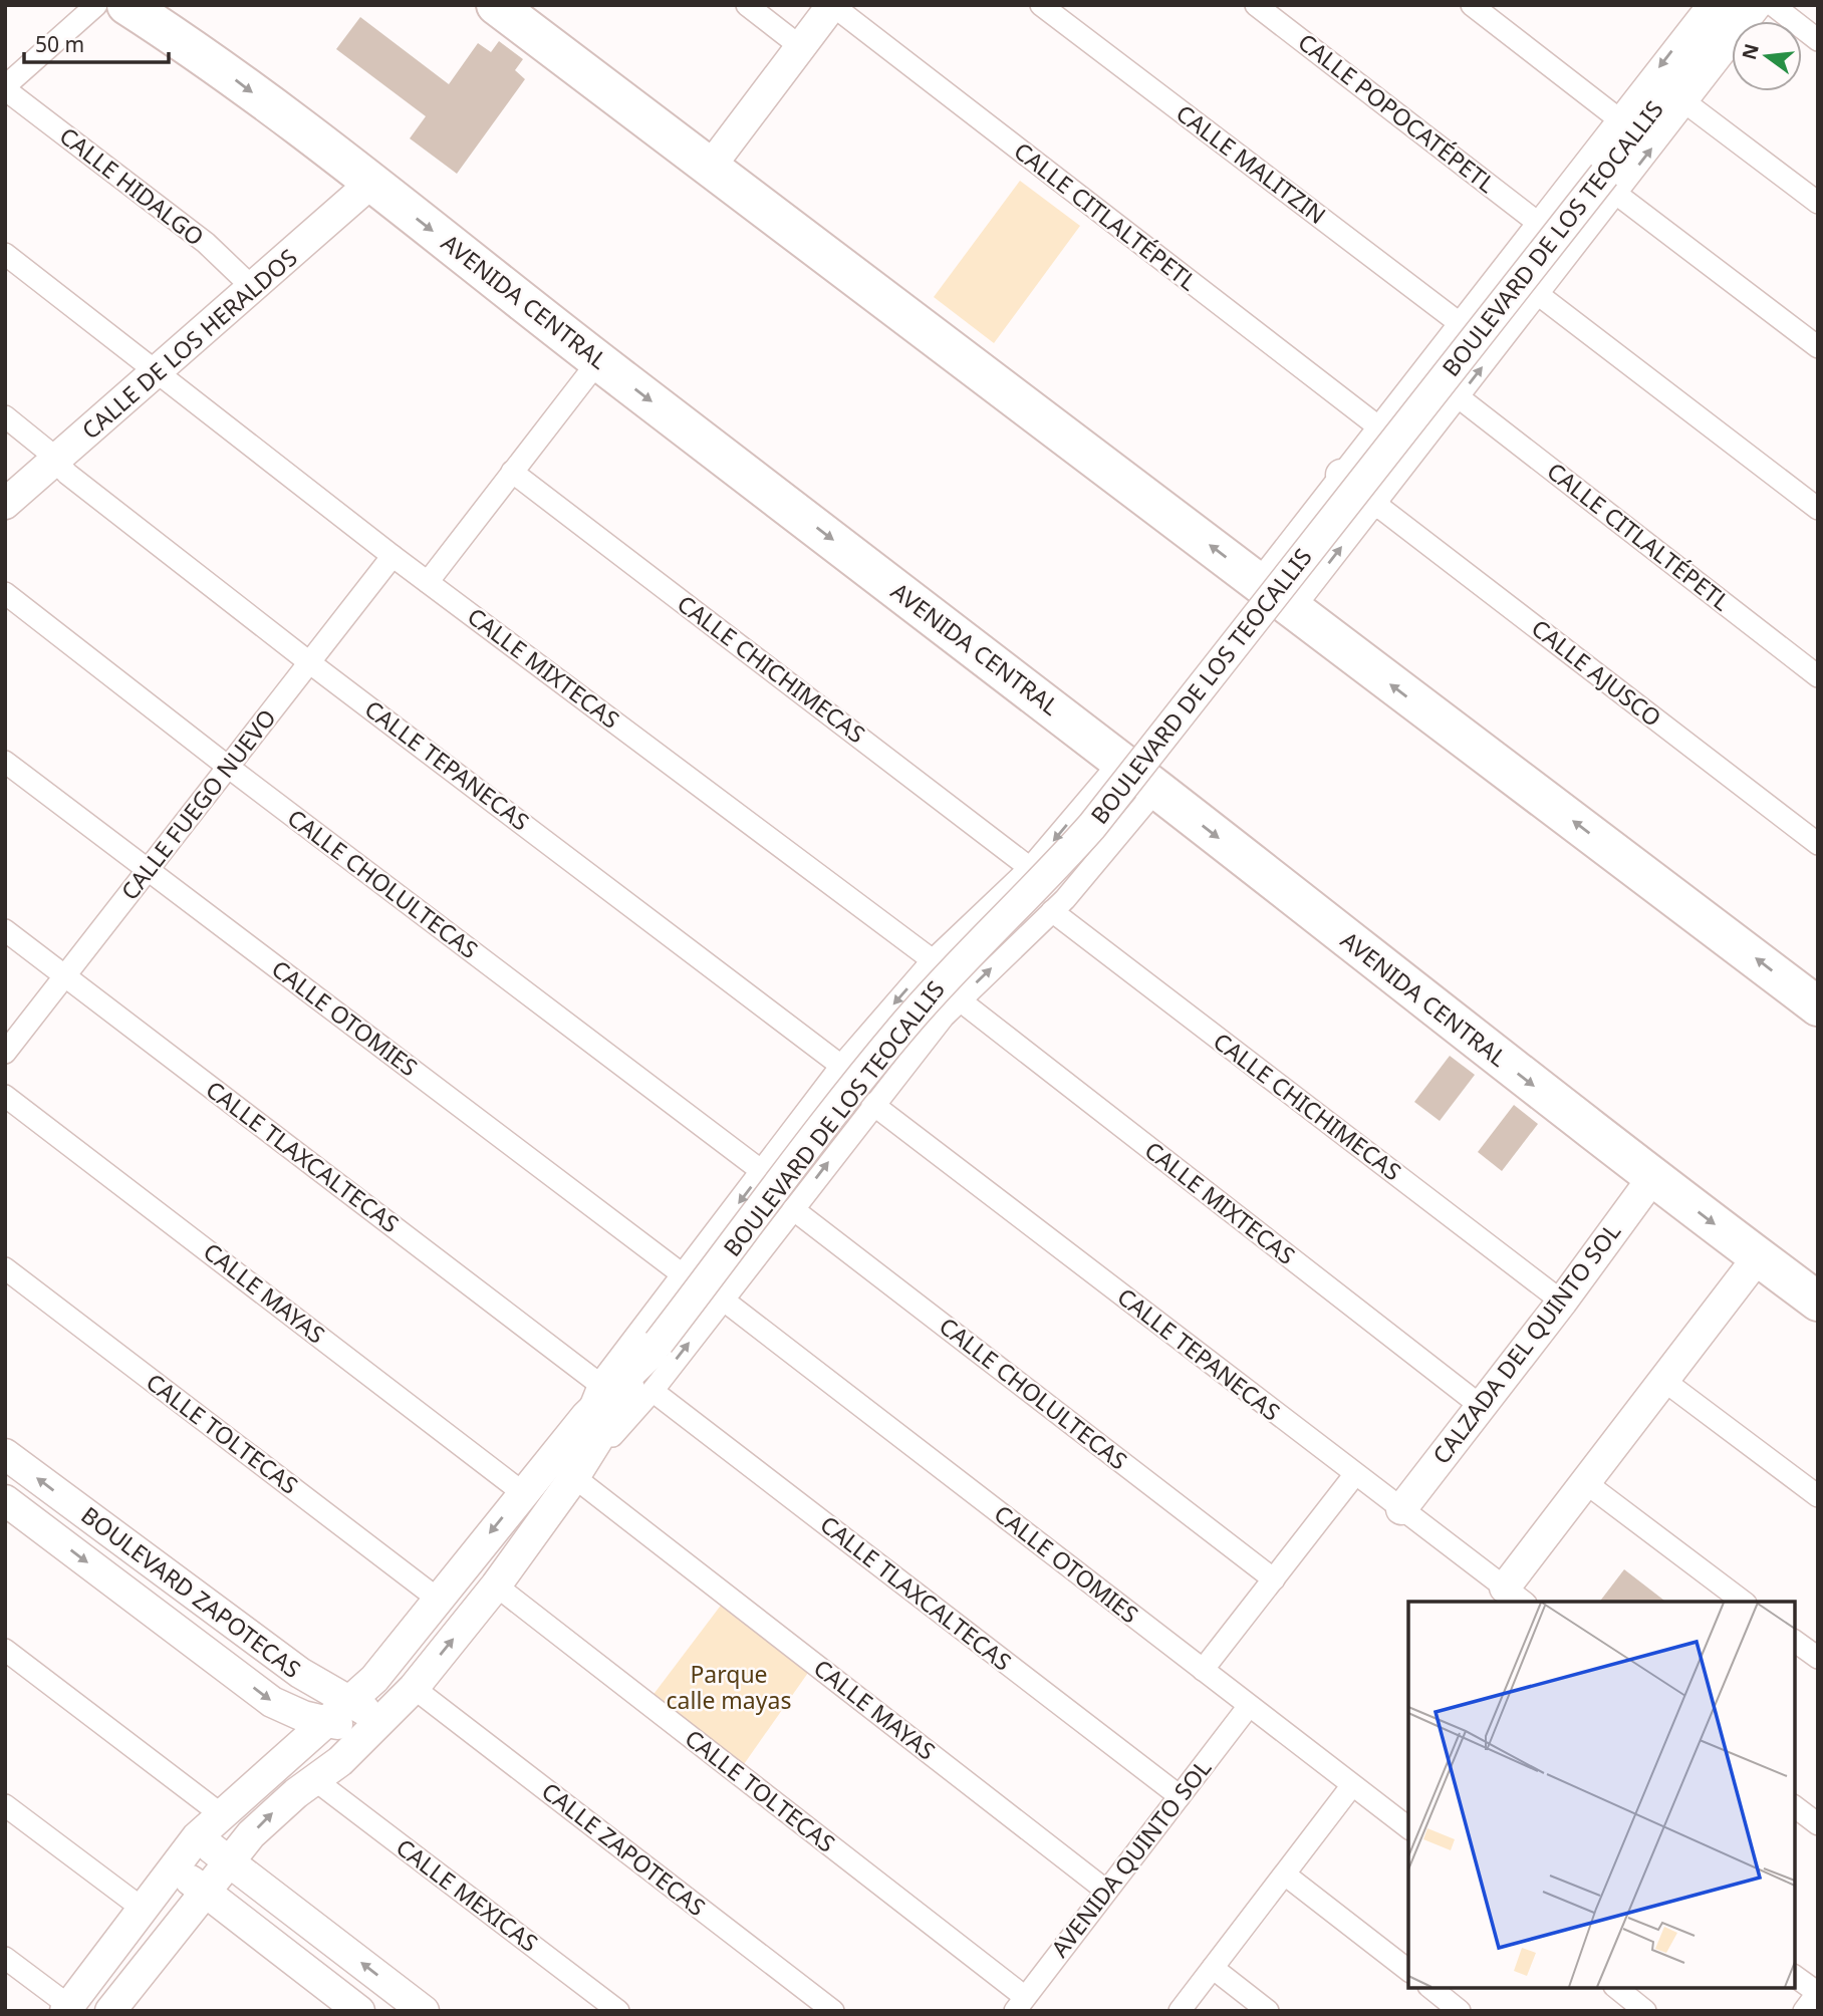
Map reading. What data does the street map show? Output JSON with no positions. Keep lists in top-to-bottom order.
{
  "streets": {
    "highway": ["AVENIDA CENTRAL"],
    "street": [
      "CALLE POPOCATÉPETL",
      "CALLE MALITZIN",
      "CALLE HIDALGO",
      "CALLE CITLALTÉPETL",
      "BOULEVARD DE LOS TEOCALLIS",
      "CALLE DE LOS HERALDOS",
      "CALLE MIXTECAS",
      "CALLE CHICHIMECAS",
      "CALLE AJUSCO",
      "CALLE TEPANECAS",
      "CALLE FUEGO NUEVO",
      "CALLE CHOLULTECAS",
      "CALLE OTOMIES",
      "CALLE TLAXCALTECAS",
      "CALLE MAYAS",
      "CALZADA DEL QUINTO SOL",
      "CALLE TOLTECAS",
      "BOULEVARD ZAPOTECAS",
      "CALLE ZAPOTECAS",
      "AVENIDA QUINTO SOL",
      "CALLE MEXICAS"
    ]
  },
  "crossings": [
    ["CALLE POPOCATÉPETL", "BOULEVARD DE LOS TEOCALLIS"],
    ["CALLE MALITZIN", "BOULEVARD DE LOS TEOCALLIS"],
    ["CALLE HIDALGO", "CALLE DE LOS HERALDOS"],
    ["CALLE CITLALTÉPETL", "BOULEVARD DE LOS TEOCALLIS"],
    ["BOULEVARD DE LOS TEOCALLIS", "AVENIDA CENTRAL"],
    ["BOULEVARD DE LOS TEOCALLIS", "CALLE MIXTECAS"],
    ["BOULEVARD DE LOS TEOCALLIS", "CALLE CHICHIMECAS"],
    ["BOULEVARD DE LOS TEOCALLIS", "CALLE AJUSCO"],
    ["BOULEVARD DE LOS TEOCALLIS", "CALLE TEPANECAS"],
    ["BOULEVARD DE LOS TEOCALLIS", "CALLE CHOLULTECAS"],
    ["BOULEVARD DE LOS TEOCALLIS", "CALLE OTOMIES"],
    ["BOULEVARD DE LOS TEOCALLIS", "CALLE TLAXCALTECAS"],
    ["BOULEVARD DE LOS TEOCALLIS", "CALLE MAYAS"],
    ["BOULEVARD DE LOS TEOCALLIS", "CALLE TOLTECAS"],
    ["BOULEVARD DE LOS TEOCALLIS", "BOULEVARD ZAPOTECAS"],
    ["BOULEVARD DE LOS TEOCALLIS", "CALLE ZAPOTECAS"],
    ["BOULEVARD DE LOS TEOCALLIS", "CALLE MEXICAS"],
    ["AVENIDA CENTRAL", "CALLE DE LOS HERALDOS"],
    ["AVENIDA CENTRAL", "CALZADA DEL QUINTO SOL"],
    ["CALLE DE LOS HERALDOS", "CALLE MIXTECAS"],
    ["CALLE DE LOS HERALDOS", "CALLE TEPANECAS"],
    ["CALLE MIXTECAS", "CALLE FUEGO NUEVO"],
    ["CALLE MIXTECAS", "CALZADA DEL QUINTO SOL"],
    ["CALLE CHICHIMECAS", "CALZADA DEL QUINTO SOL"],
    ["CALLE TEPANECAS", "CALLE FUEGO NUEVO"],
    ["CALLE TEPANECAS", "CALZADA DEL QUINTO SOL"],
    ["CALLE FUEGO NUEVO", "CALLE CHOLULTECAS"],
    ["CALLE FUEGO NUEVO", "CALLE OTOMIES"],
    ["CALLE FUEGO NUEVO", "CALLE TLAXCALTECAS"],
    ["CALLE OTOMIES", "AVENIDA QUINTO SOL"],
    ["CALLE TLAXCALTECAS", "AVENIDA QUINTO SOL"],
    ["CALLE MAYAS", "AVENIDA QUINTO SOL"],
    ["CALLE TOLTECAS", "AVENIDA QUINTO SOL"]
  ],
  "parks": ["Parque calle mayas"],
  "scale_bar": "50 m",
  "north": "left"
}
